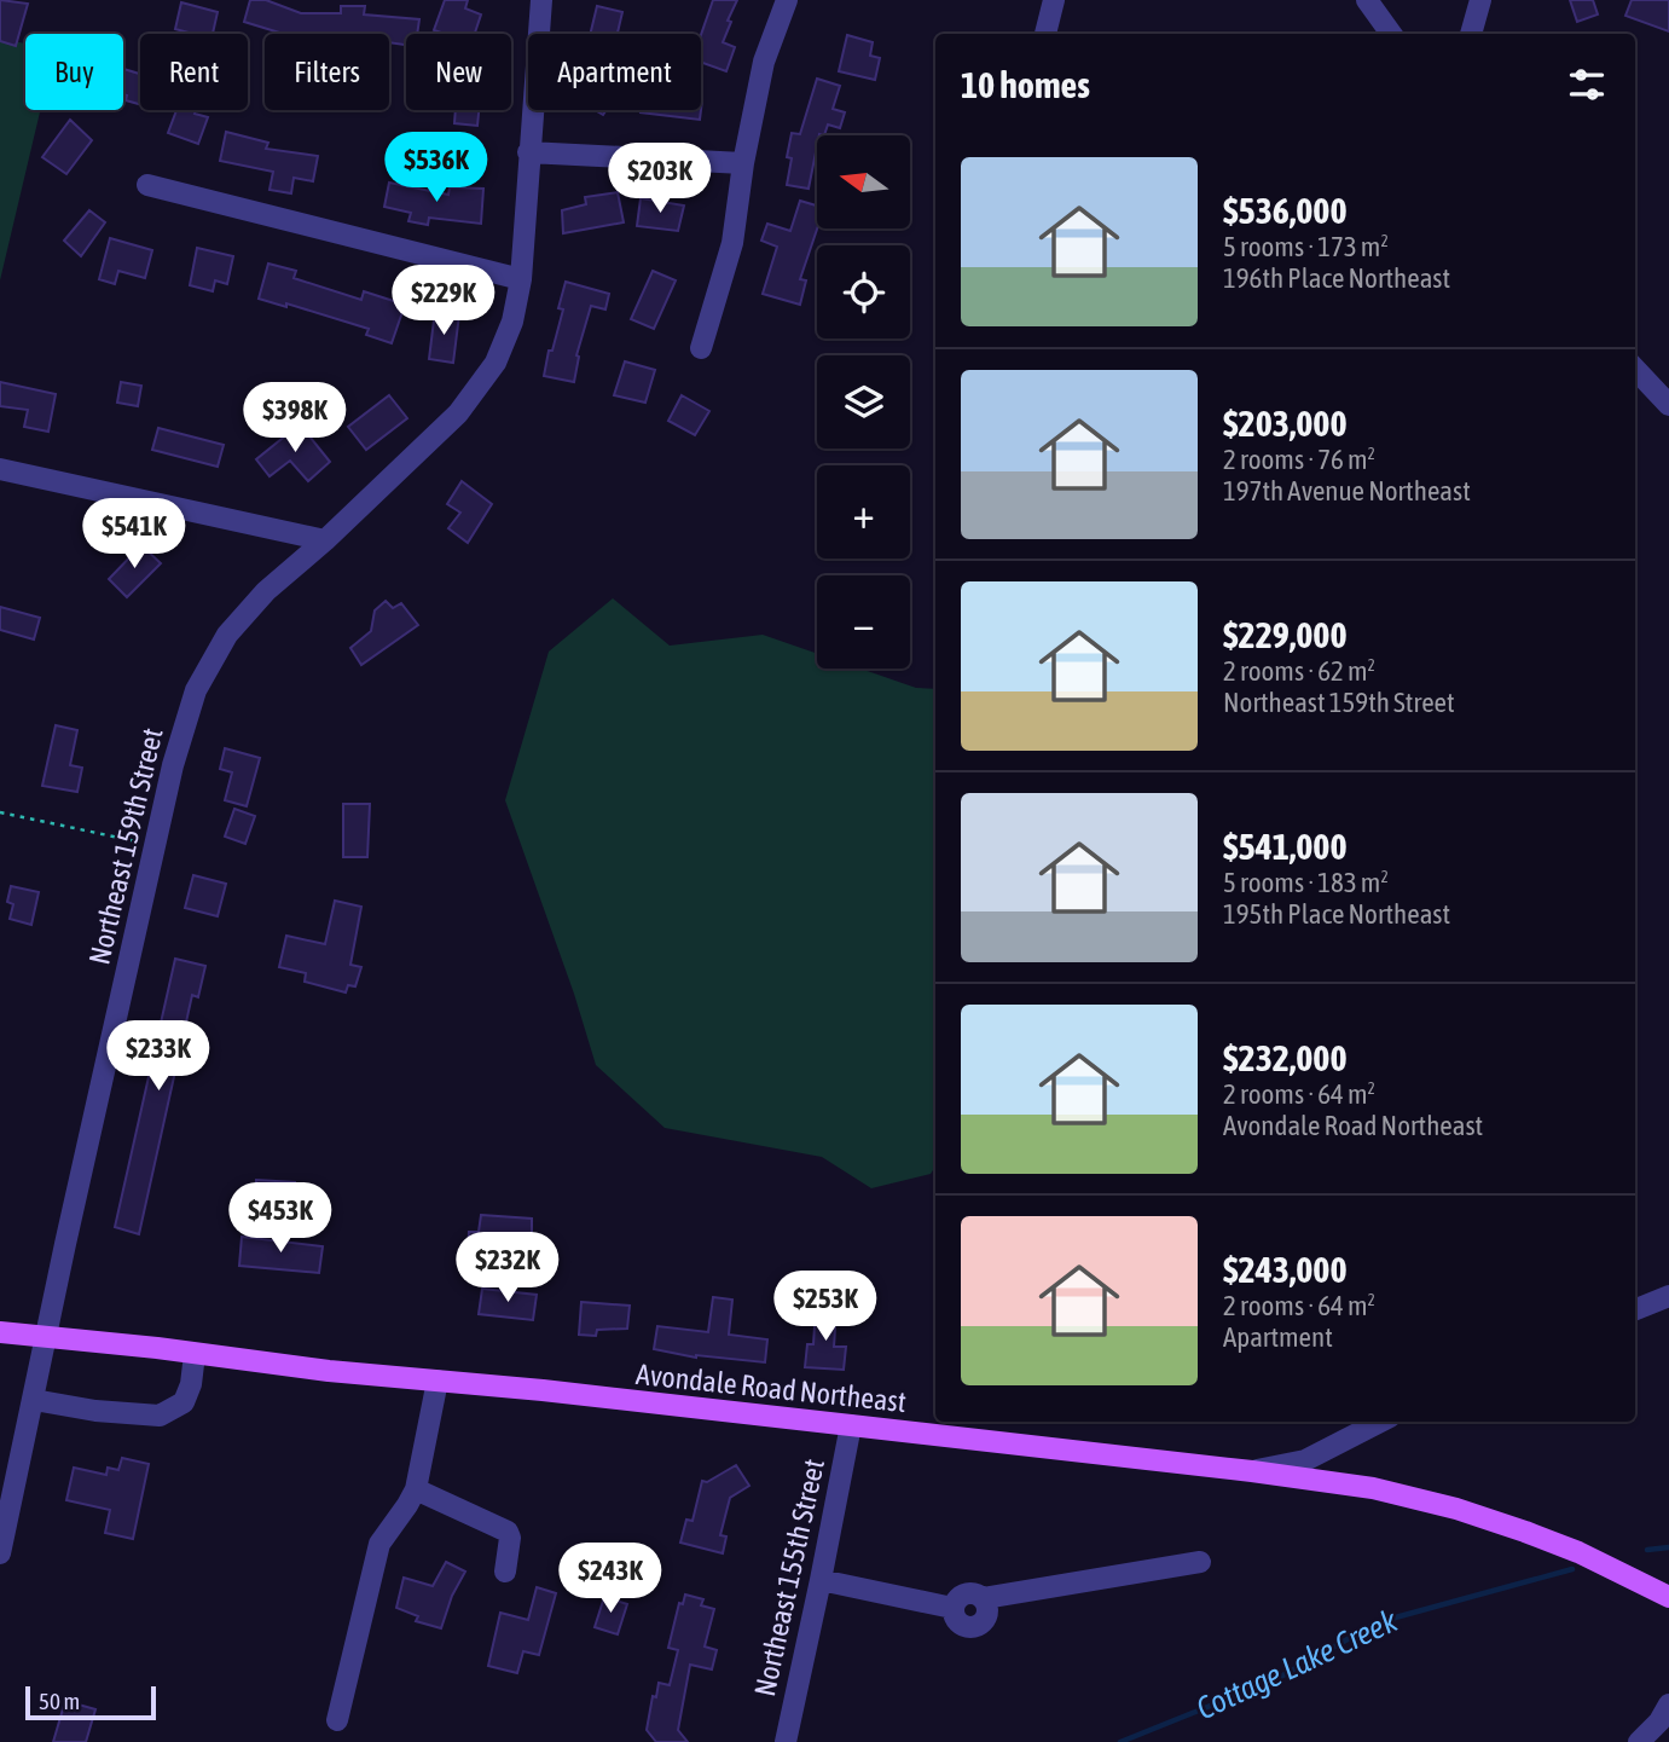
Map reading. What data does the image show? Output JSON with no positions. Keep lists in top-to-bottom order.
{
  "streets": {
    "main road": ["Avondale Road Northeast"],
    "street": ["Northeast 159th Street", "Northeast 155th Street"]
  },
  "crossings": [
    ["Northeast 159th Street", "Avondale Road Northeast"],
    ["Avondale Road Northeast", "Northeast 155th Street"]
  ],
  "water": ["Cottage Lake Creek"],
  "scale_bar": "50 m",
  "north": "left",
  "page": {
    "chip": [
      "Buy",
      "Rent",
      "Filters",
      "New",
      "Apartment"
    ],
    "heading": "10 homes",
    "price": [
      "$536K",
      "$203K",
      "$229K",
      "$398K",
      "$541K",
      "$233K",
      "$453K",
      "$232K",
      "$253K",
      "$243K"
    ],
    "map_buttons": ["+", "−"],
    "list": [
      {
        "name": "$536,000",
        "note": "5 rooms · 173 m² · 196th Place Northeast"
      },
      {
        "name": "$203,000",
        "note": "2 rooms · 76 m² · 197th Avenue Northeast"
      },
      {
        "name": "$229,000",
        "note": "2 rooms · 62 m² · Northeast 159th Street"
      },
      {
        "name": "$541,000",
        "note": "5 rooms · 183 m² · 195th Place Northeast"
      },
      {
        "name": "$232,000",
        "note": "2 rooms · 64 m² · Avondale Road Northeast"
      },
      {
        "name": "$243,000",
        "note": "2 rooms · 64 m² · Apartment"
      }
    ],
    "scale": "50 m"
  }
}
